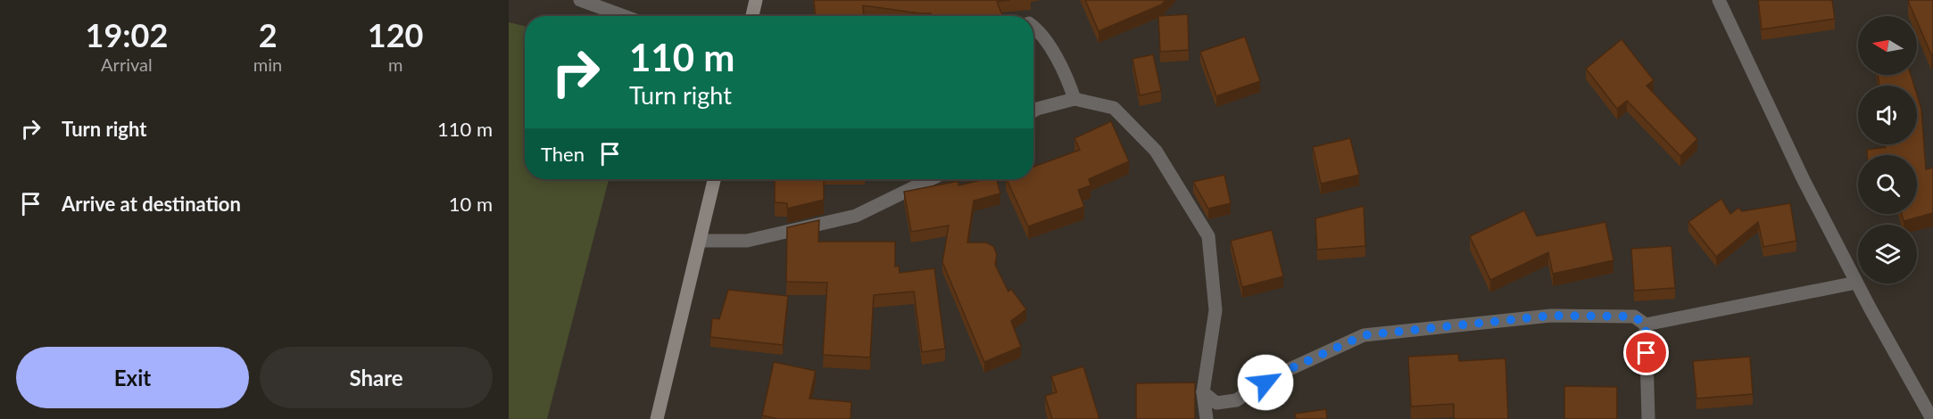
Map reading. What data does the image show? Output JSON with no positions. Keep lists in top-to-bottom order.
{
  "north": "left",
  "page": {
    "eta": [
      "19:02",
      "Arrival",
      "2",
      "min",
      "120",
      "m"
    ],
    "turn": ["110 m", "Turn right"],
    "list": [
      {
        "name": "Turn right",
        "value": "110 m"
      },
      {
        "name": "Arrive at destination",
        "value": "10 m"
      }
    ],
    "then": "Then",
    "buttons": ["Exit", "Share"]
  }
}
